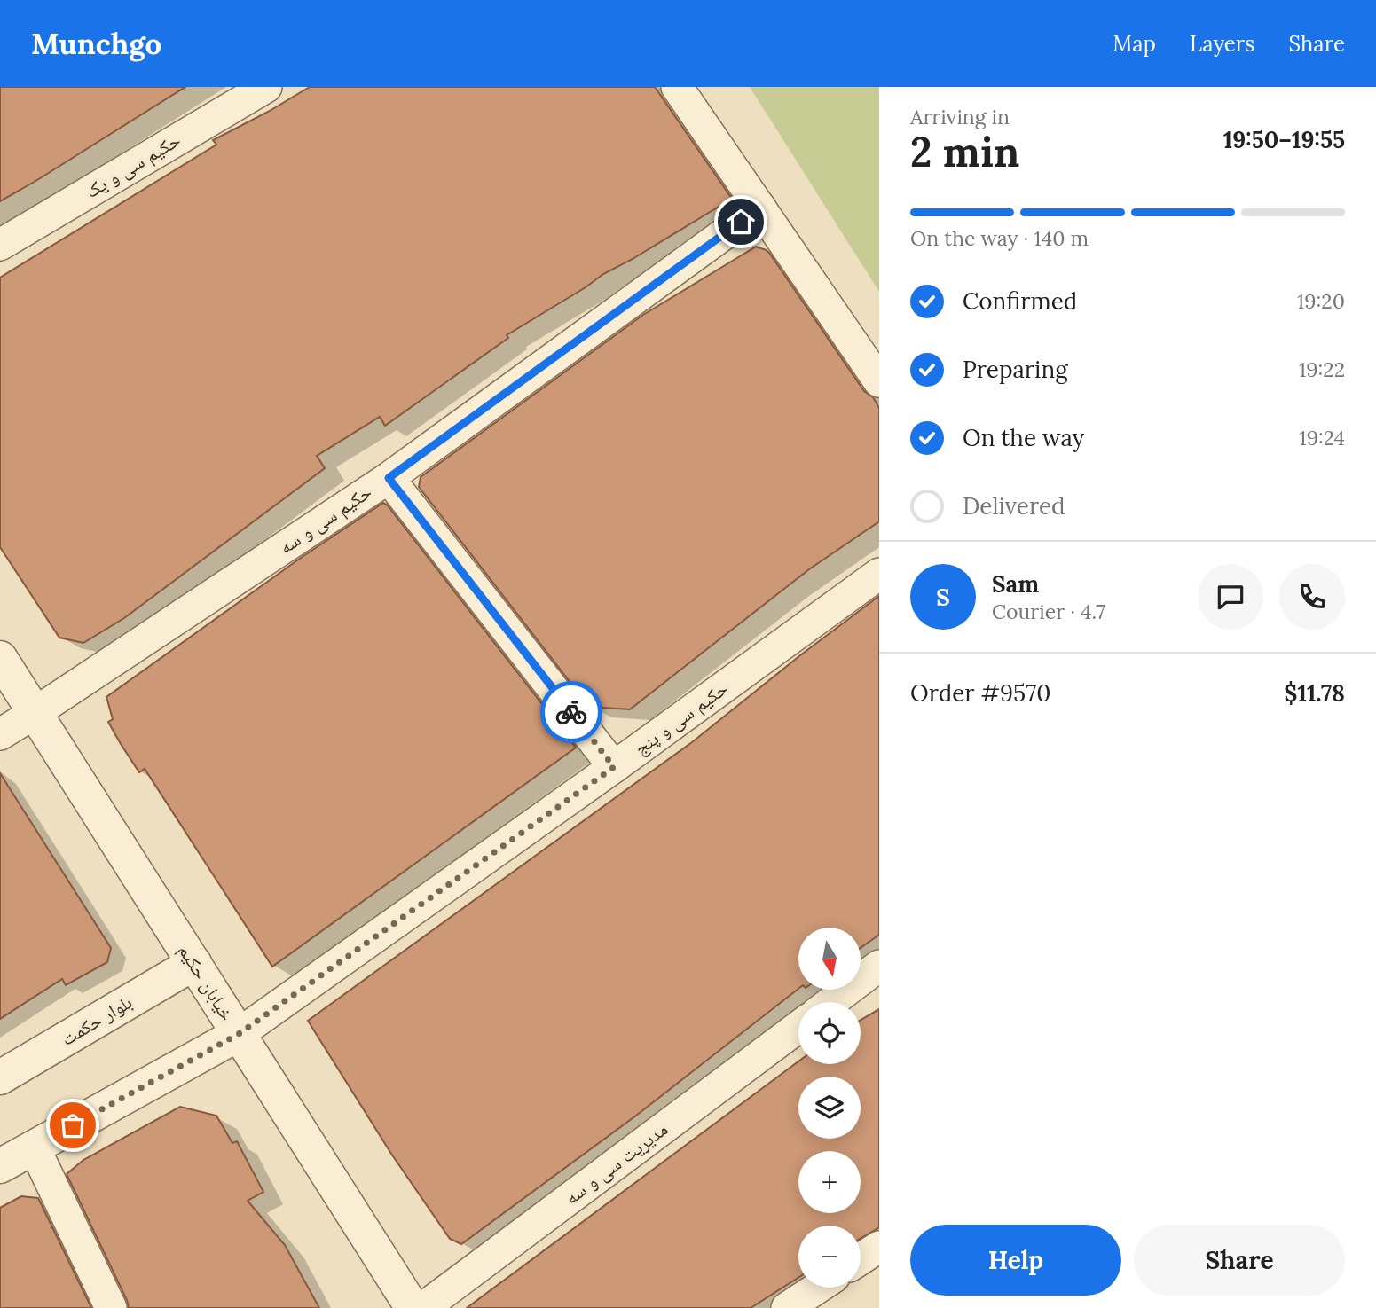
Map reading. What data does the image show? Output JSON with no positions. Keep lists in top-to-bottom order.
{
  "streets": {
    "street": [
      "حکیم سی و یک",
      "حکیم سی و سه",
      "حکیم سی و پنج",
      "خیابان حکیم",
      "بلوار حکمت",
      "مدیریت سی و سه"
    ]
  },
  "crossings": [
    ["حکیم سی و سه", "خیابان حکیم"],
    ["حکیم سی و پنج", "خیابان حکیم"],
    ["خیابان حکیم", "بلوار حکمت"]
  ],
  "north": "bottom",
  "page": {
    "header": "Munchgo",
    "nav": ["Map", "Layers", "Share"],
    "heading": ["2 min", "Arriving in", "19:50–19:55"],
    "panel": [
      "Sam",
      "Courier · 4.7",
      "Order #9570",
      "$11.78"
    ],
    "bar": "On the way · 140 m",
    "list": [
      ["Confirmed", "19:20"],
      ["Preparing", "19:22"],
      ["On the way", "19:24"],
      "Delivered"
    ],
    "round": "S",
    "map_buttons": ["+", "−"],
    "buttons": ["Help", "Share"]
  }
}
